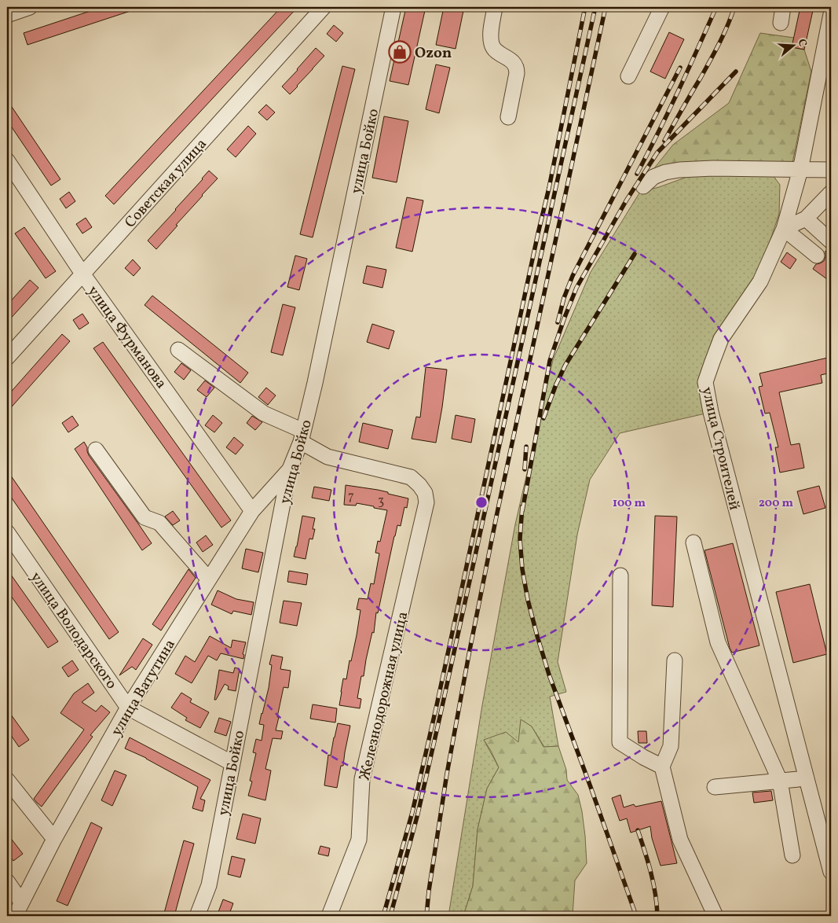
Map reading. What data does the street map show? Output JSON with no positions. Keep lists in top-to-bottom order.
{
  "streets": {
    "street": [
      "улица Бойко",
      "Советская улица",
      "улица Фурманова",
      "улица Строителей",
      "улица Володарского",
      "улица Ватутина",
      "Железнодорожная улица"
    ]
  },
  "crossings": [
    ["улица Бойко", "улица Володарского"],
    ["улица Бойко", "улица Ватутина"],
    ["улица Бойко", "Железнодорожная улица"],
    ["Советская улица", "улица Фурманова"],
    ["улица Фурманова", "улица Ватутина"],
    ["улица Володарского", "улица Ватутина"]
  ],
  "places": {
    "shop": ["Ozon"]
  },
  "house_numbers": ["7", "3"],
  "north": "right",
  "rings": ["100 m", "200 m"]
}
